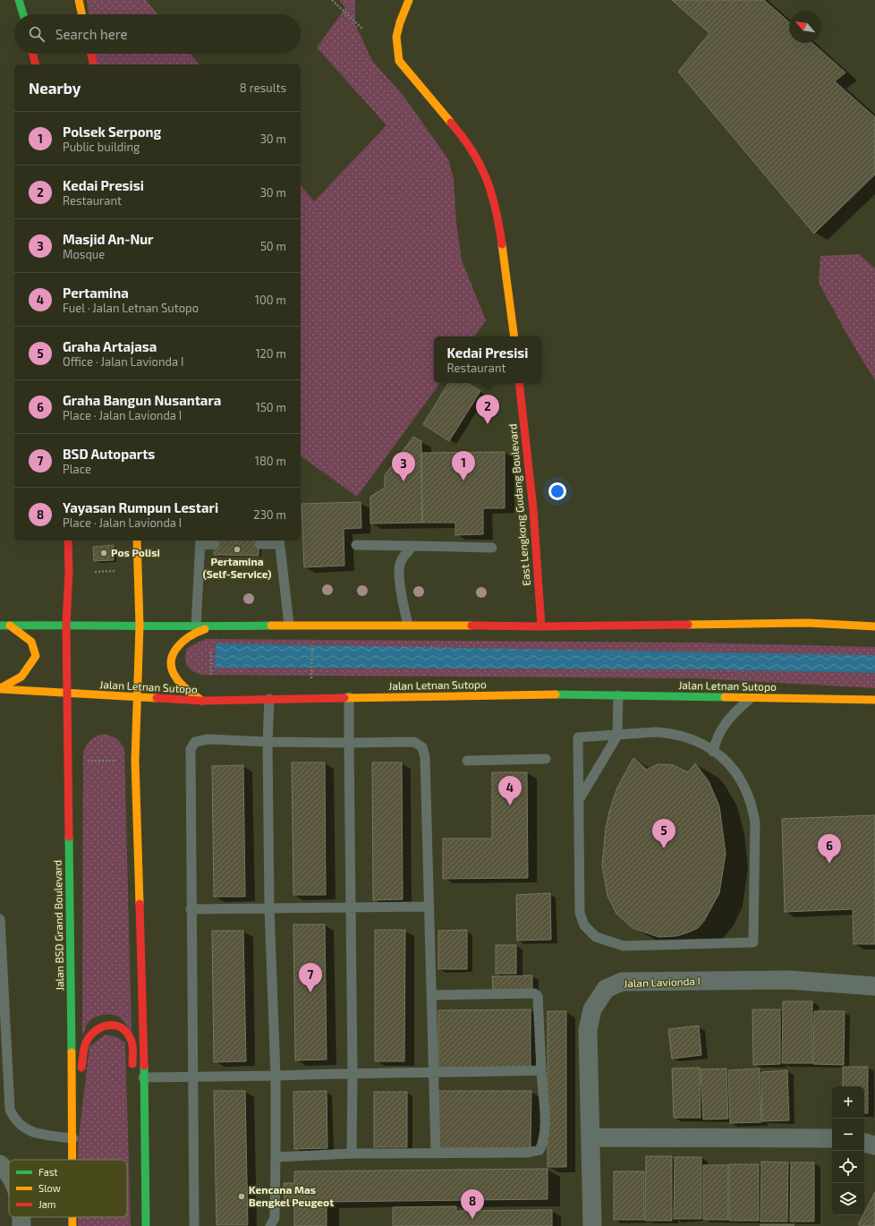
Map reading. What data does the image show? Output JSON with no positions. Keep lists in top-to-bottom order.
{
  "streets": {
    "main road": ["East Lengkong Gudang Boulevard", "Jalan Letnan Sutopo", "Jalan BSD Grand Boulevard"],
    "street": ["Jalan Lavionda I"]
  },
  "crossings": [
    ["Jalan Letnan Sutopo", "Jalan BSD Grand Boulevard"]
  ],
  "places": ["Pertamina (Self-Service)", "Pos Polisi", "Kencana Mas Bengkel Peugeot"],
  "legend": ["Fast", "Slow", "Jam"],
  "north": "top left",
  "page": {
    "search": "Search here",
    "heading": ["Nearby", "8 results"],
    "list": [
      {
        "mark": "1",
        "name": "Polsek Serpong",
        "note": "Public building",
        "value": "30 m"
      },
      {
        "mark": "2",
        "name": "Kedai Presisi",
        "note": "Restaurant",
        "value": "30 m"
      },
      {
        "mark": "3",
        "name": "Masjid An-Nur",
        "note": "Mosque",
        "value": "50 m"
      },
      {
        "mark": "4",
        "name": "Pertamina",
        "note": "Fuel · Jalan Letnan Sutopo",
        "value": "100 m"
      },
      {
        "mark": "5",
        "name": "Graha Artajasa",
        "note": "Office · Jalan Lavionda I",
        "value": "120 m"
      },
      {
        "mark": "6",
        "name": "Graha Bangun Nusantara",
        "note": "Place · Jalan Lavionda I",
        "value": "150 m"
      },
      {
        "mark": "7",
        "name": "BSD Autoparts",
        "note": "Place",
        "value": "180 m"
      },
      {
        "mark": "8",
        "name": "Yayasan Rumpun Lestari",
        "note": "Place · Jalan Lavionda I",
        "value": "230 m"
      }
    ],
    "popup": ["Kedai Presisi", "Restaurant"],
    "pins": [
      "2",
      "1",
      "3",
      "4",
      "5",
      "6",
      "7",
      "8"
    ],
    "map_buttons": ["+", "−"]
  }
}
